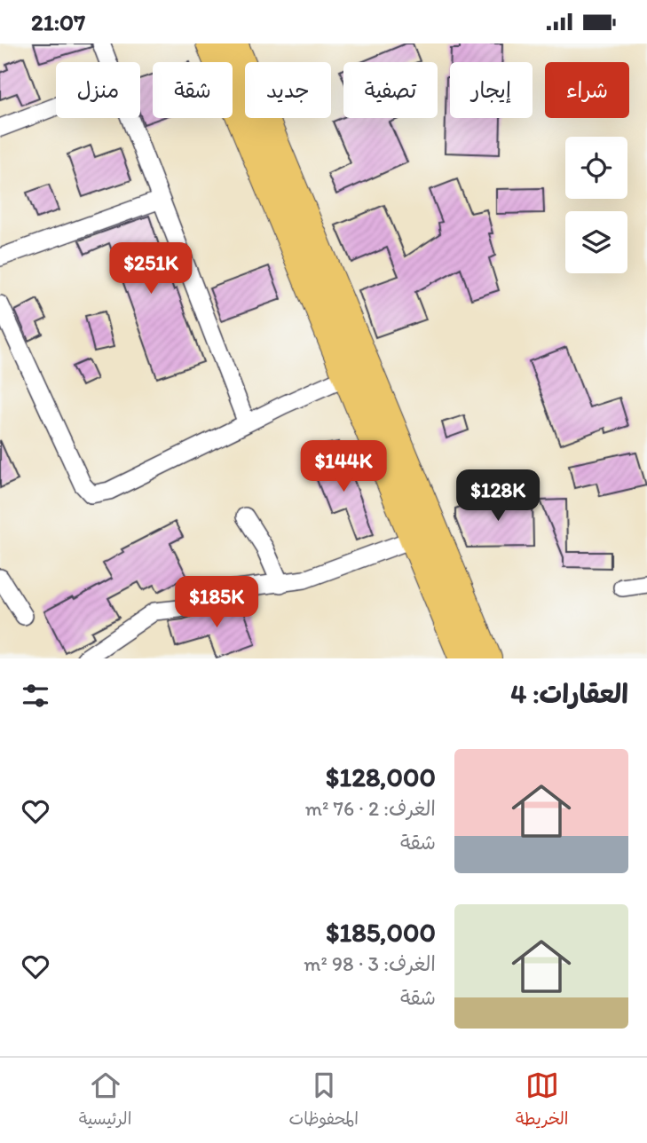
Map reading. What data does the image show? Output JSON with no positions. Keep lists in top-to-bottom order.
{
  "page": {
    "status": "21:07",
    "chip": [
      "شراء",
      "إيجار",
      "تصفية",
      "جديد",
      "شقة",
      "منزل"
    ],
    "price": [
      "$251K",
      "$144K",
      "$128K",
      "$185K"
    ],
    "heading": "العقارات: 4",
    "list": [
      {
        "name": "$128,000",
        "note": "الغرف: 2 · 76 m² · شقة"
      },
      {
        "name": "$185,000",
        "note": "الغرف: 3 · 98 m² · شقة"
      }
    ],
    "tabs": ["الخريطة", "المحفوظات", "الرئيسية"]
  }
}
